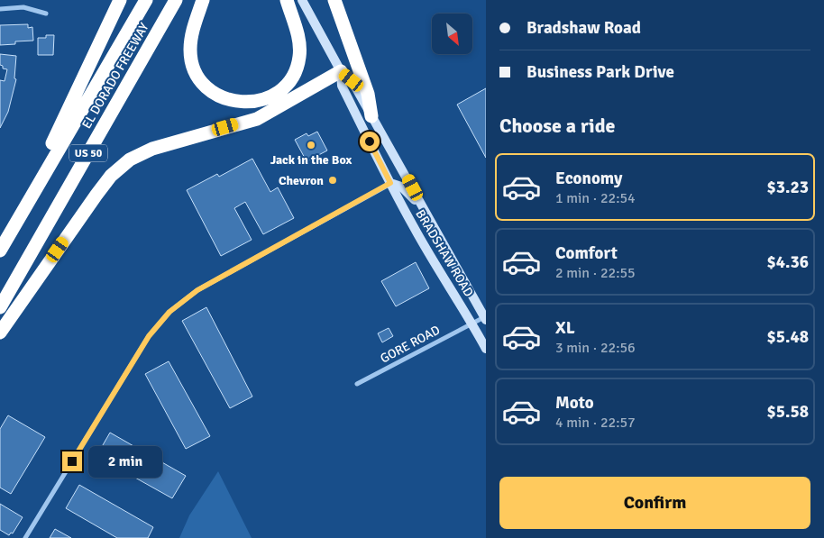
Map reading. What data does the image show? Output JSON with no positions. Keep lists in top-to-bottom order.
{
  "streets": {
    "highway": ["EL DORADO FREEWAY", "US 50"],
    "main road": ["BRADSHAW ROAD"],
    "street": ["GORE ROAD"]
  },
  "crossings": [
    ["BRADSHAW ROAD", "GORE ROAD"]
  ],
  "places": ["Jack in the Box", "Chevron"],
  "north": "bottom right",
  "page": {
    "banner": ["Bradshaw Road", "Business Park Drive"],
    "heading": "Choose a ride",
    "list": [
      {
        "name": "Economy",
        "note": "1 min · 22:54",
        "value": "$3.23"
      },
      {
        "name": "Comfort",
        "note": "2 min · 22:55",
        "value": "$4.36"
      },
      {
        "name": "XL",
        "note": "3 min · 22:56",
        "value": "$5.48"
      },
      {
        "name": "Moto",
        "note": "4 min · 22:57",
        "value": "$5.58"
      }
    ],
    "bubble": "2 min",
    "buttons": "Confirm"
  }
}
